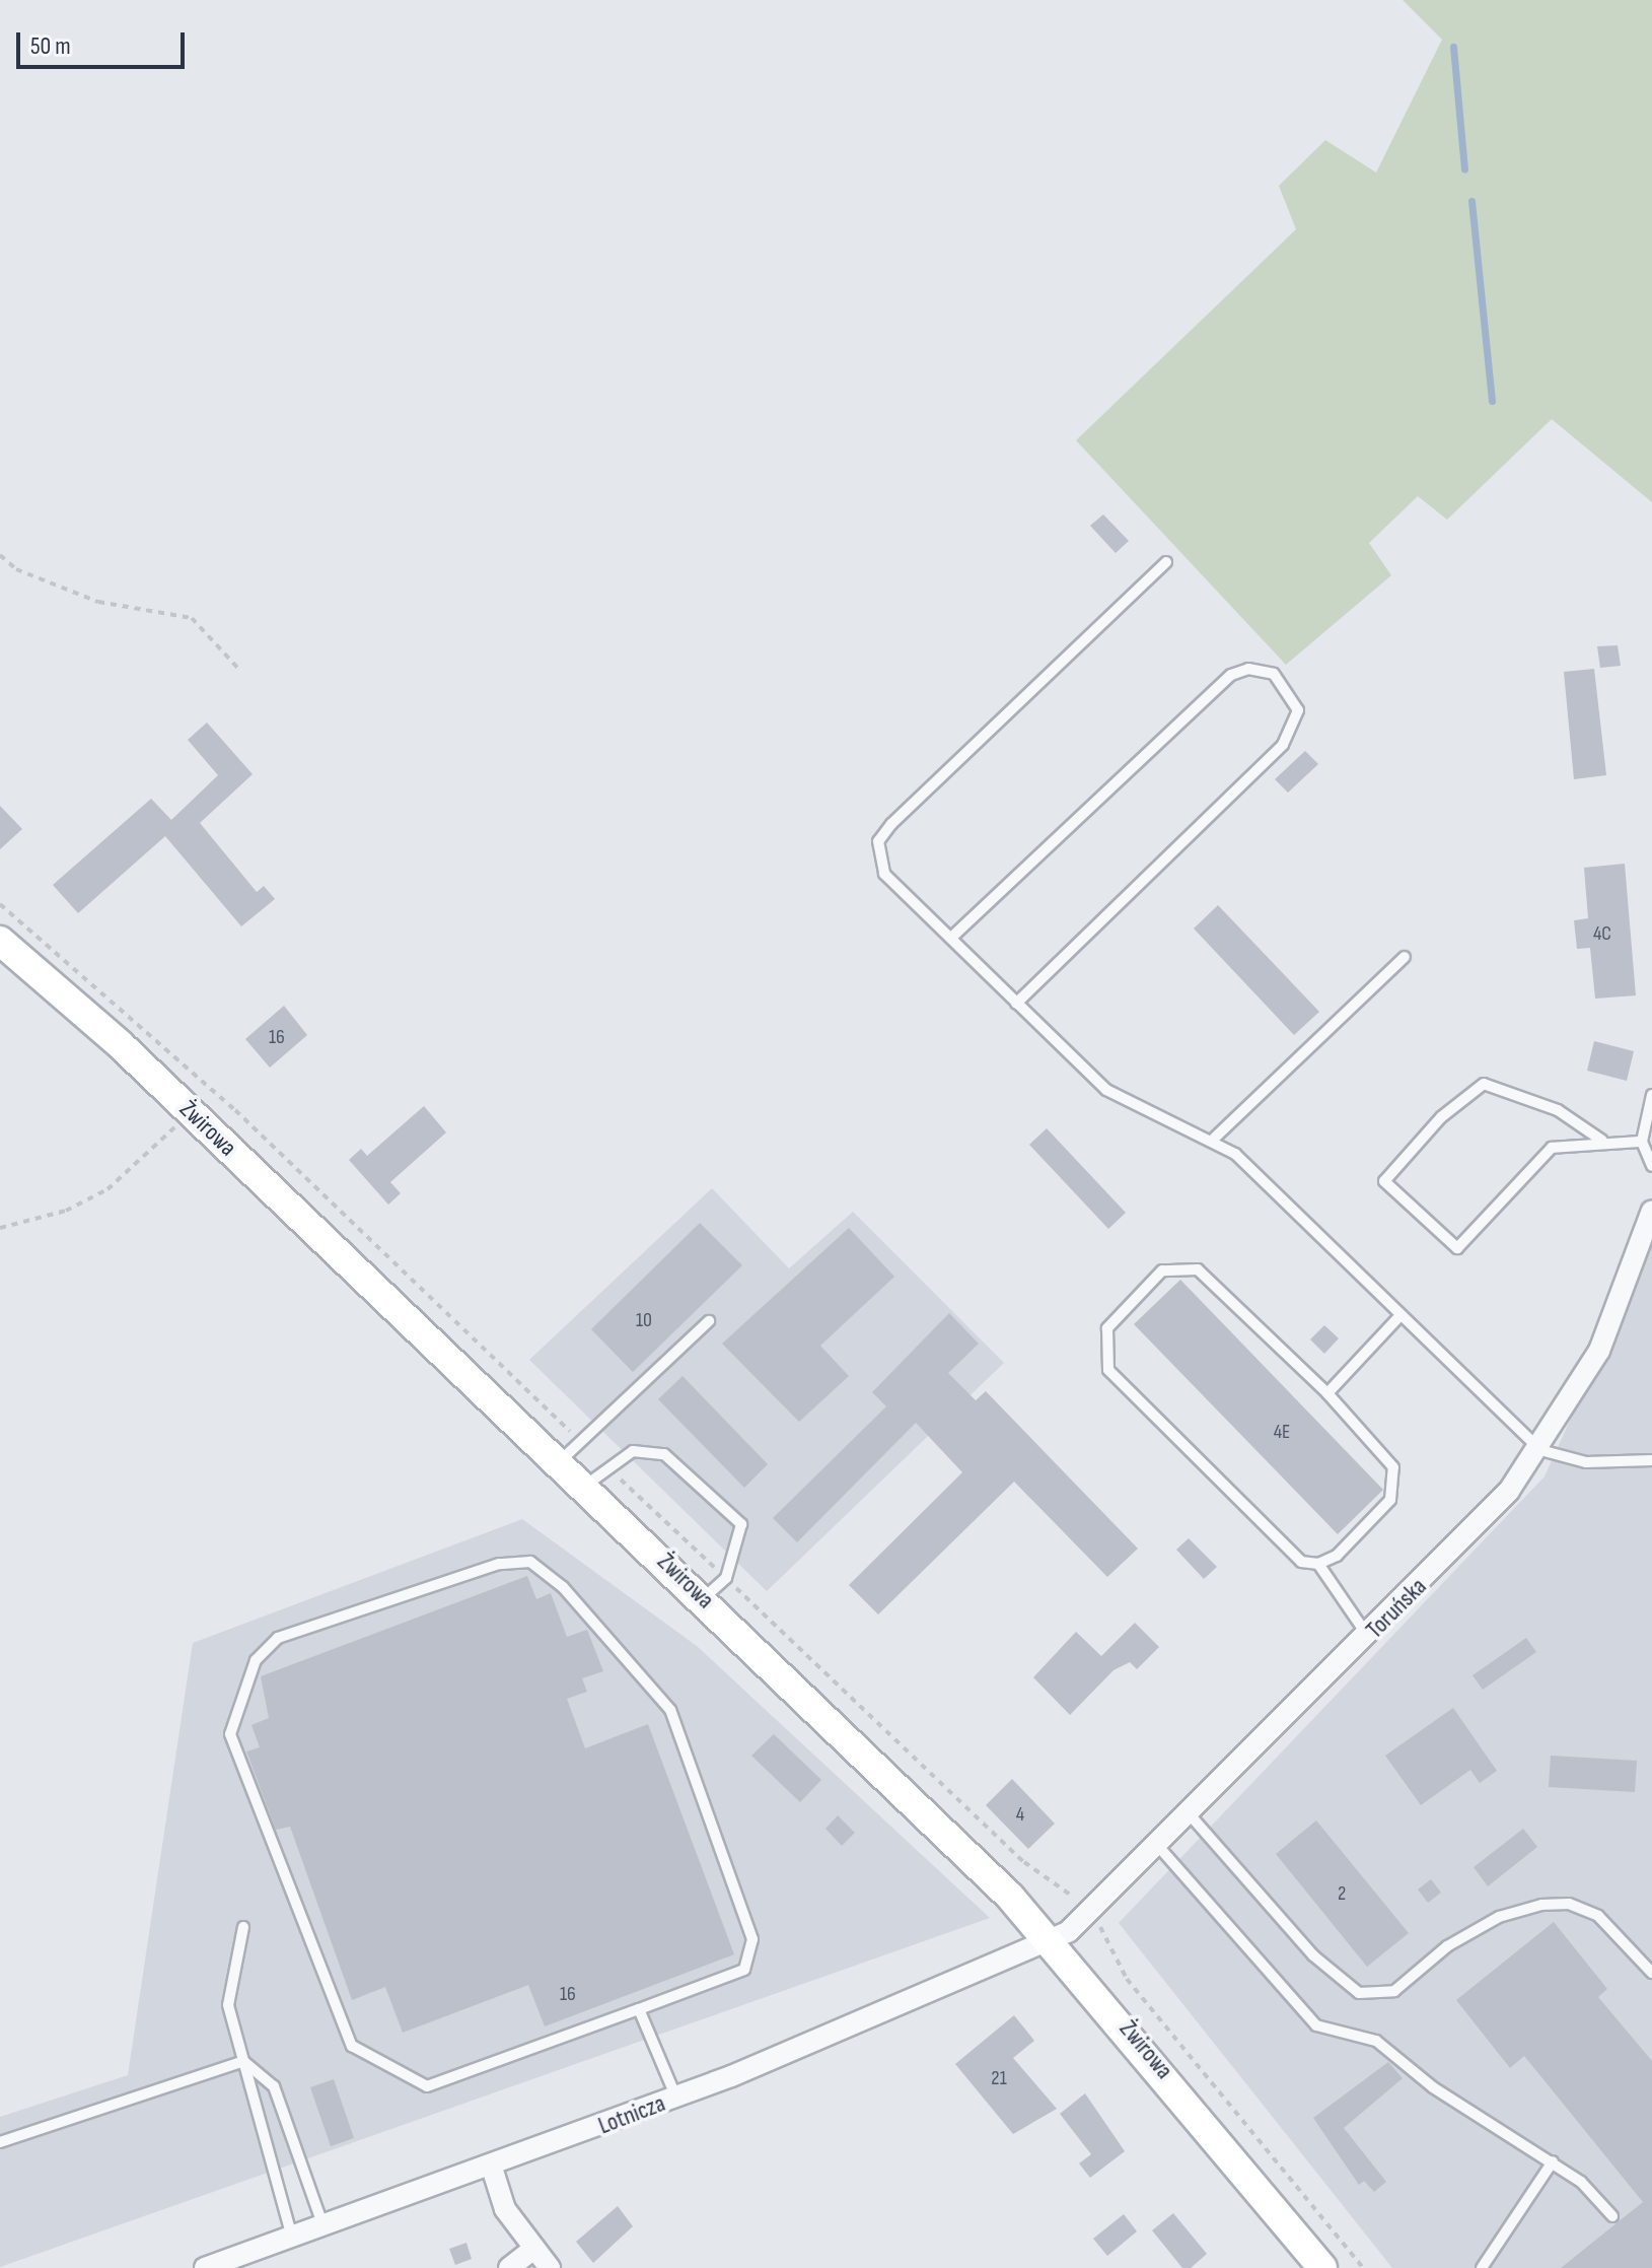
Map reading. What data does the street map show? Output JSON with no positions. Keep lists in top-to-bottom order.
{
  "streets": {
    "street": ["Żwirowa", "Toruńska", "Lotnicza"]
  },
  "crossings": [
    ["Żwirowa", "Toruńska"],
    ["Żwirowa", "Lotnicza"],
    ["Toruńska", "Lotnicza"]
  ],
  "house_numbers": [
    "4C",
    "16",
    "10",
    "4E",
    "4",
    "2",
    "16",
    "21"
  ],
  "scale_bar": "50 m"
}
